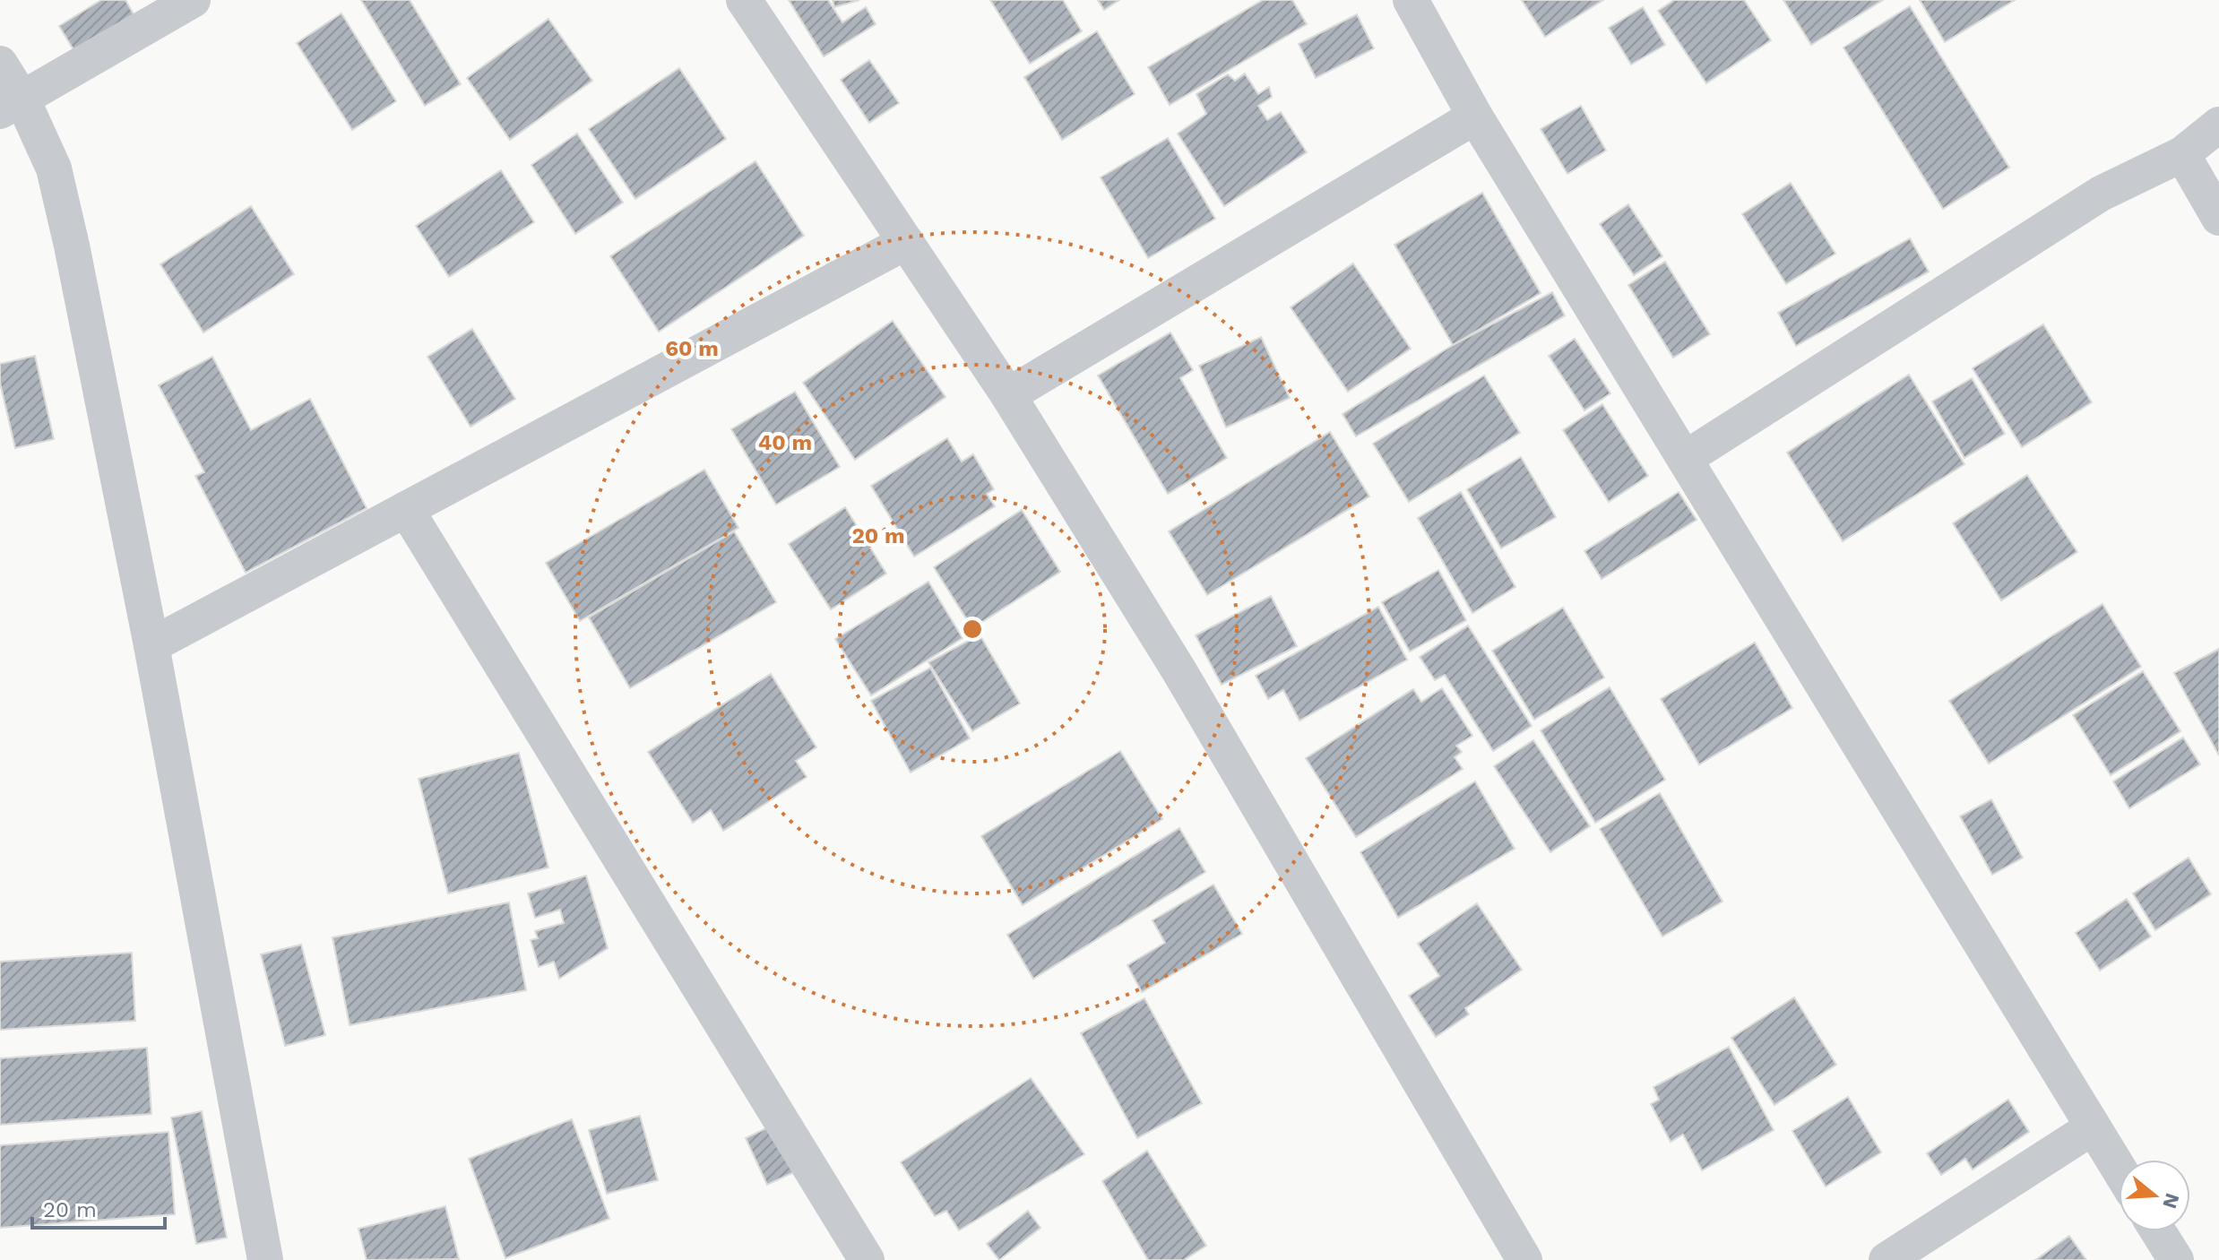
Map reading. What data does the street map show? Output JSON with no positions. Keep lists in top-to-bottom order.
{
  "scale_bar": "20 m",
  "north": "right",
  "rings": ["60 m", "40 m", "20 m"]
}
